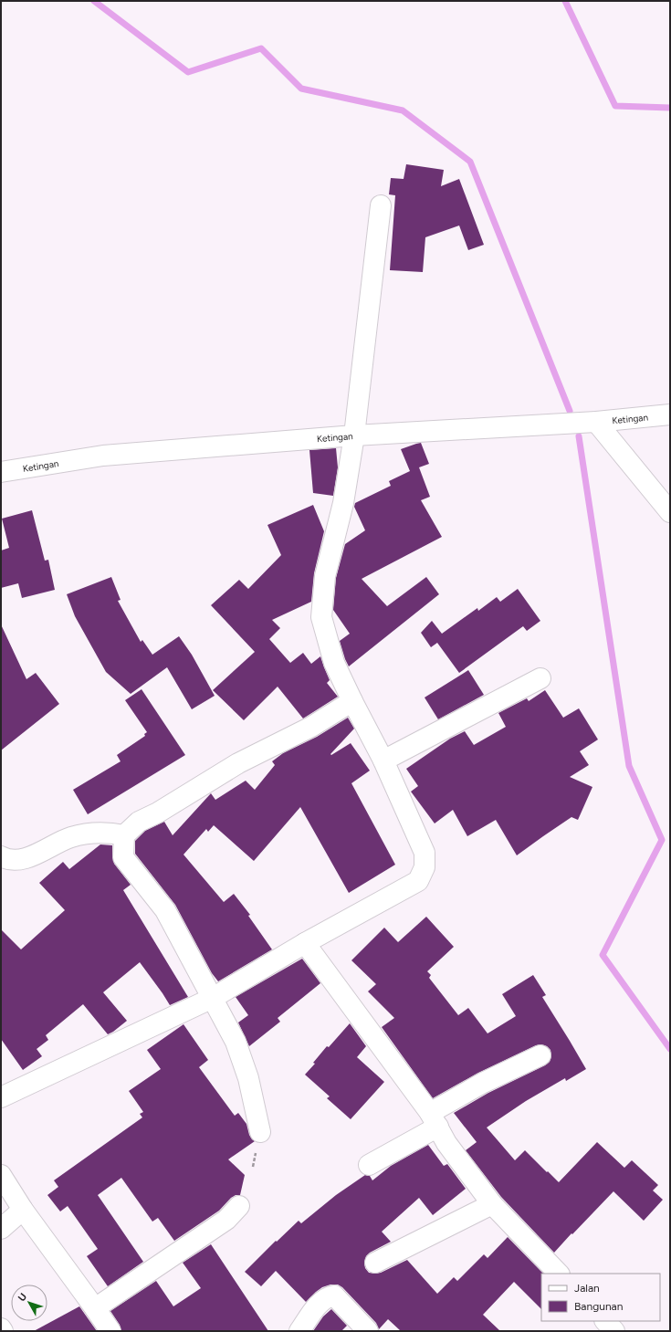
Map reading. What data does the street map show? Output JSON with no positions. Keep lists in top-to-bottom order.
{
  "streets": {
    "street": ["Ketingan"]
  },
  "legend": ["Jalan", "Bangunan"],
  "north": "top left"
}
